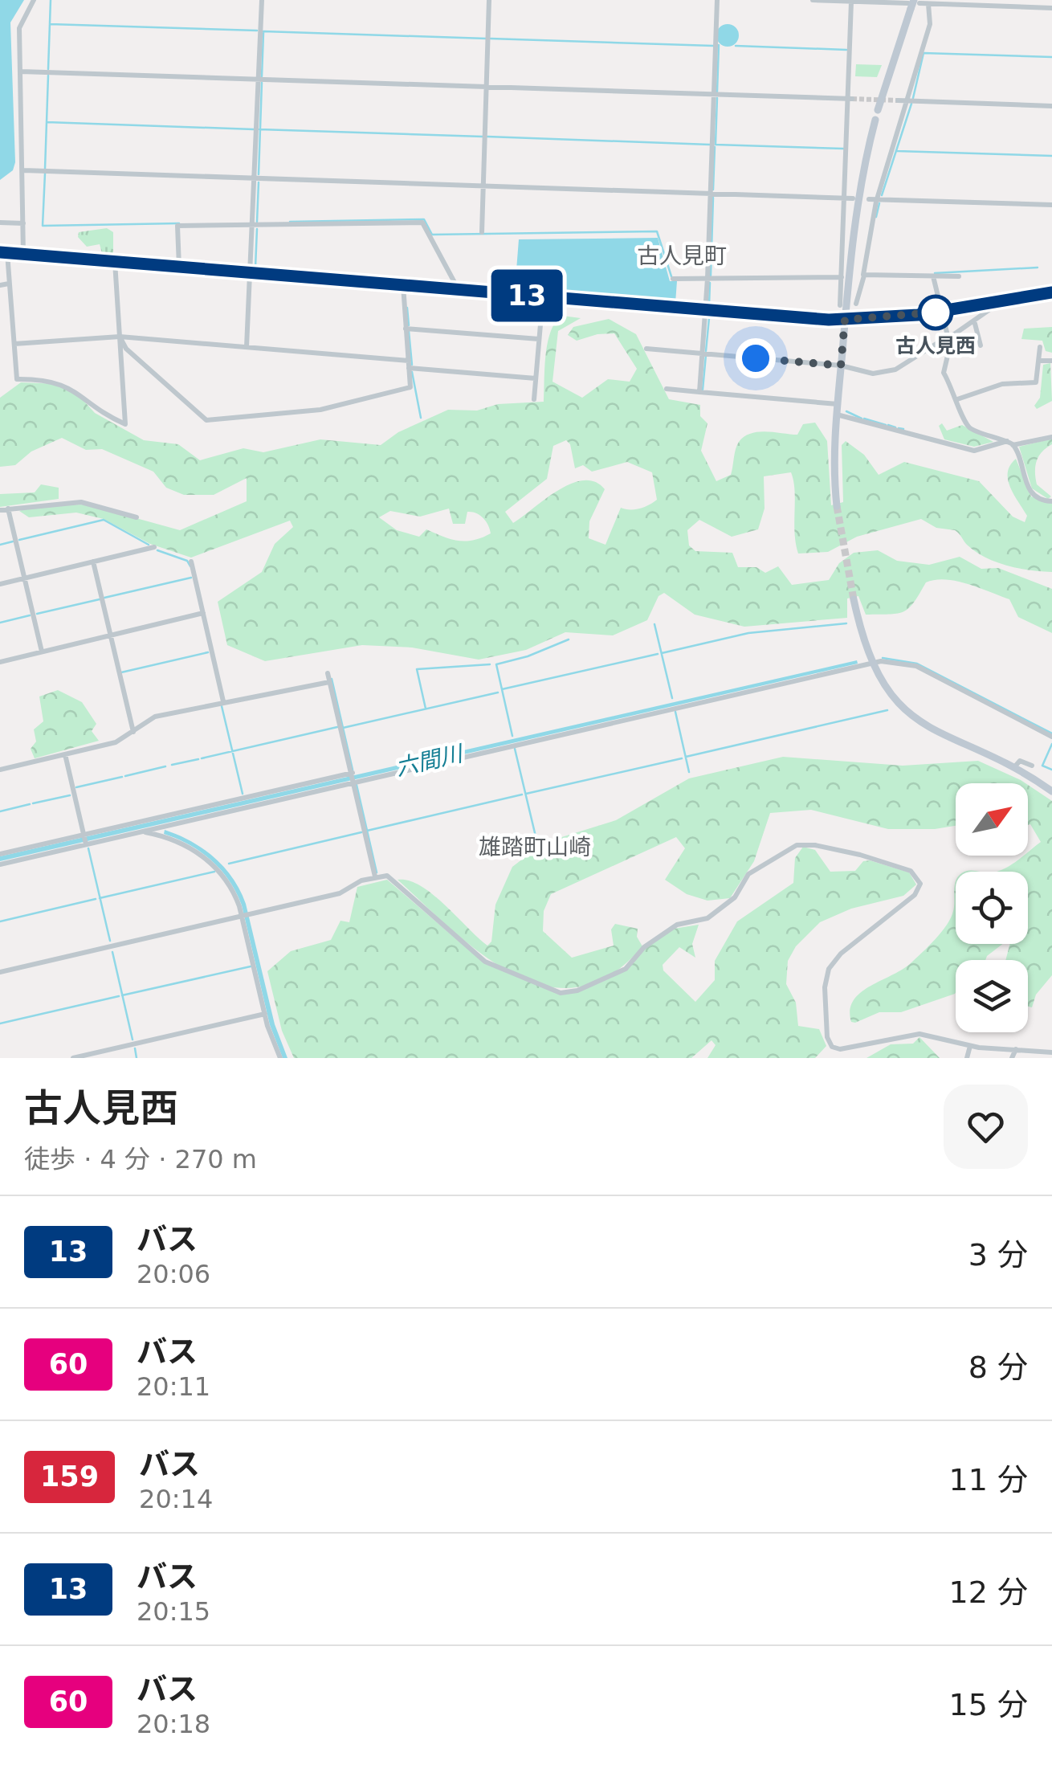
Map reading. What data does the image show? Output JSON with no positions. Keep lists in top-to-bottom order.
{
  "districts": ["古人見町", "雄踏町山崎"],
  "water": ["六間川"],
  "places": ["古人見西"],
  "lines": ["bus line 13"],
  "north": "top right",
  "page": {
    "on_map": "13",
    "heading": ["古人見西", "徒歩 · 4 分 · 270 m"],
    "list": [
      {
        "mark": "13",
        "name": "バス",
        "note": "20:06",
        "value": "3 分"
      },
      {
        "mark": "60",
        "name": "バス",
        "note": "20:11",
        "value": "8 分"
      },
      {
        "mark": "159",
        "name": "バス",
        "note": "20:14",
        "value": "11 分"
      },
      {
        "mark": "13",
        "name": "バス",
        "note": "20:15",
        "value": "12 分"
      },
      {
        "mark": "60",
        "name": "バス",
        "note": "20:18",
        "value": "15 分"
      }
    ]
  }
}
